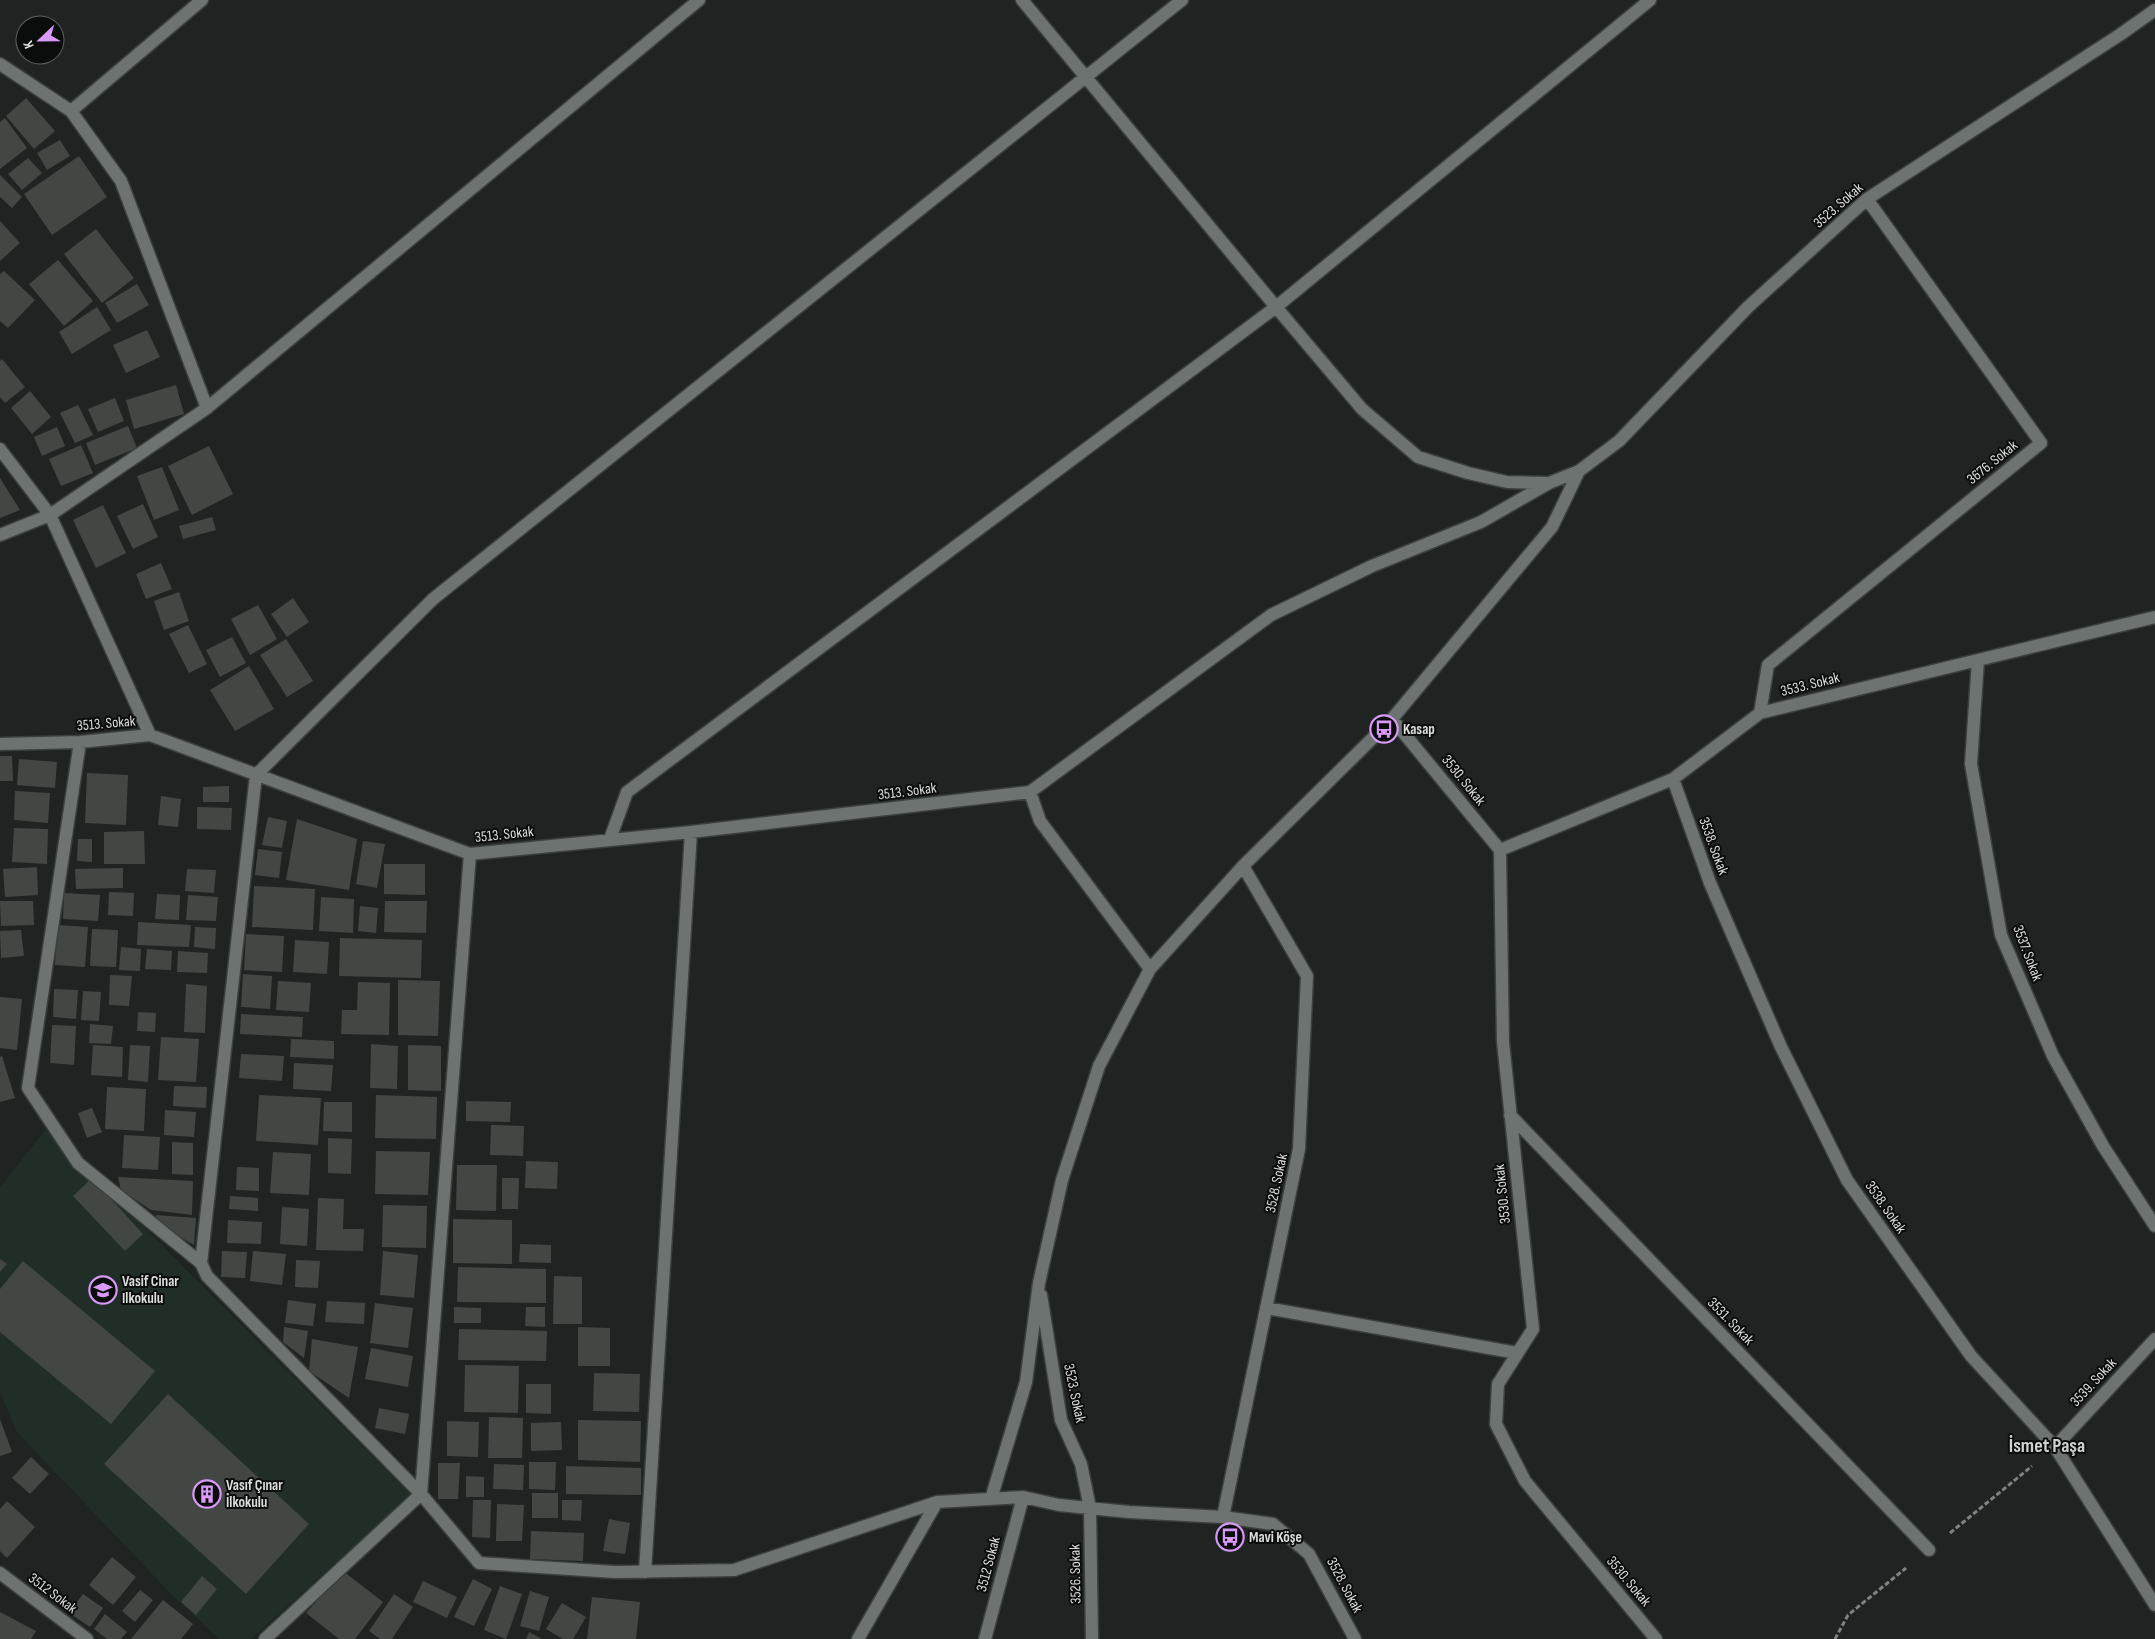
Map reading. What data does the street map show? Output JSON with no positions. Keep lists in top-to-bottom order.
{
  "streets": {
    "street": [
      "3523. Sokak",
      "3676. Sokak",
      "3533. Sokak",
      "3513. Sokak",
      "3530. Sokak",
      "3538. Sokak",
      "3537. Sokak",
      "3528. Sokak",
      "3531. Sokak",
      "3539. Sokak",
      "3512 Sokak",
      "3526. Sokak"
    ]
  },
  "crossings": [
    ["3523. Sokak", "3676. Sokak"],
    ["3523. Sokak", "3528. Sokak"],
    ["3523. Sokak", "3526. Sokak"],
    ["3676. Sokak", "3533. Sokak"],
    ["3533. Sokak", "3530. Sokak"],
    ["3533. Sokak", "3538. Sokak"],
    ["3533. Sokak", "3537. Sokak"],
    ["3513. Sokak", "3528. Sokak"],
    ["3530. Sokak", "3531. Sokak"],
    ["3538. Sokak", "3539. Sokak"],
    ["3528. Sokak", "3512 Sokak"],
    ["3528. Sokak", "3526. Sokak"]
  ],
  "districts": ["İsmet Paşa"],
  "places": {
    "bus stop": ["Kasap", "Mavi Köşe"],
    "school or university": ["Vasif Cinar Ilkokulu"],
    "building": ["Vasıf Çınar İlkokulu"]
  },
  "north": "left"
}
